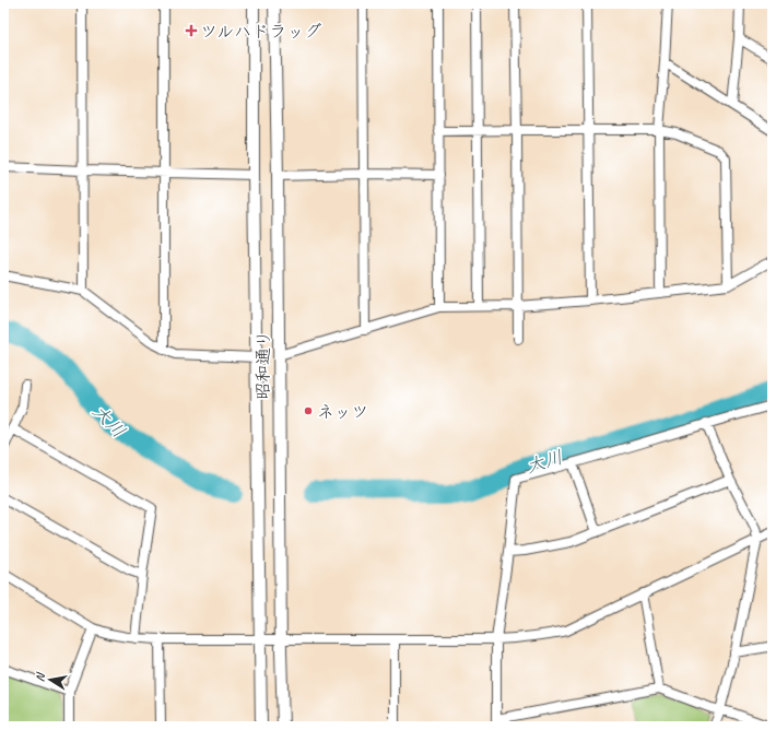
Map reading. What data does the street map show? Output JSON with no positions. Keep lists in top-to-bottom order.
{
  "streets": {
    "street": ["昭和通り"]
  },
  "water": ["大川"],
  "places": {
    "health": ["ツルハドラッグ"],
    "other": ["ネッツ"]
  },
  "north": "left"
}
